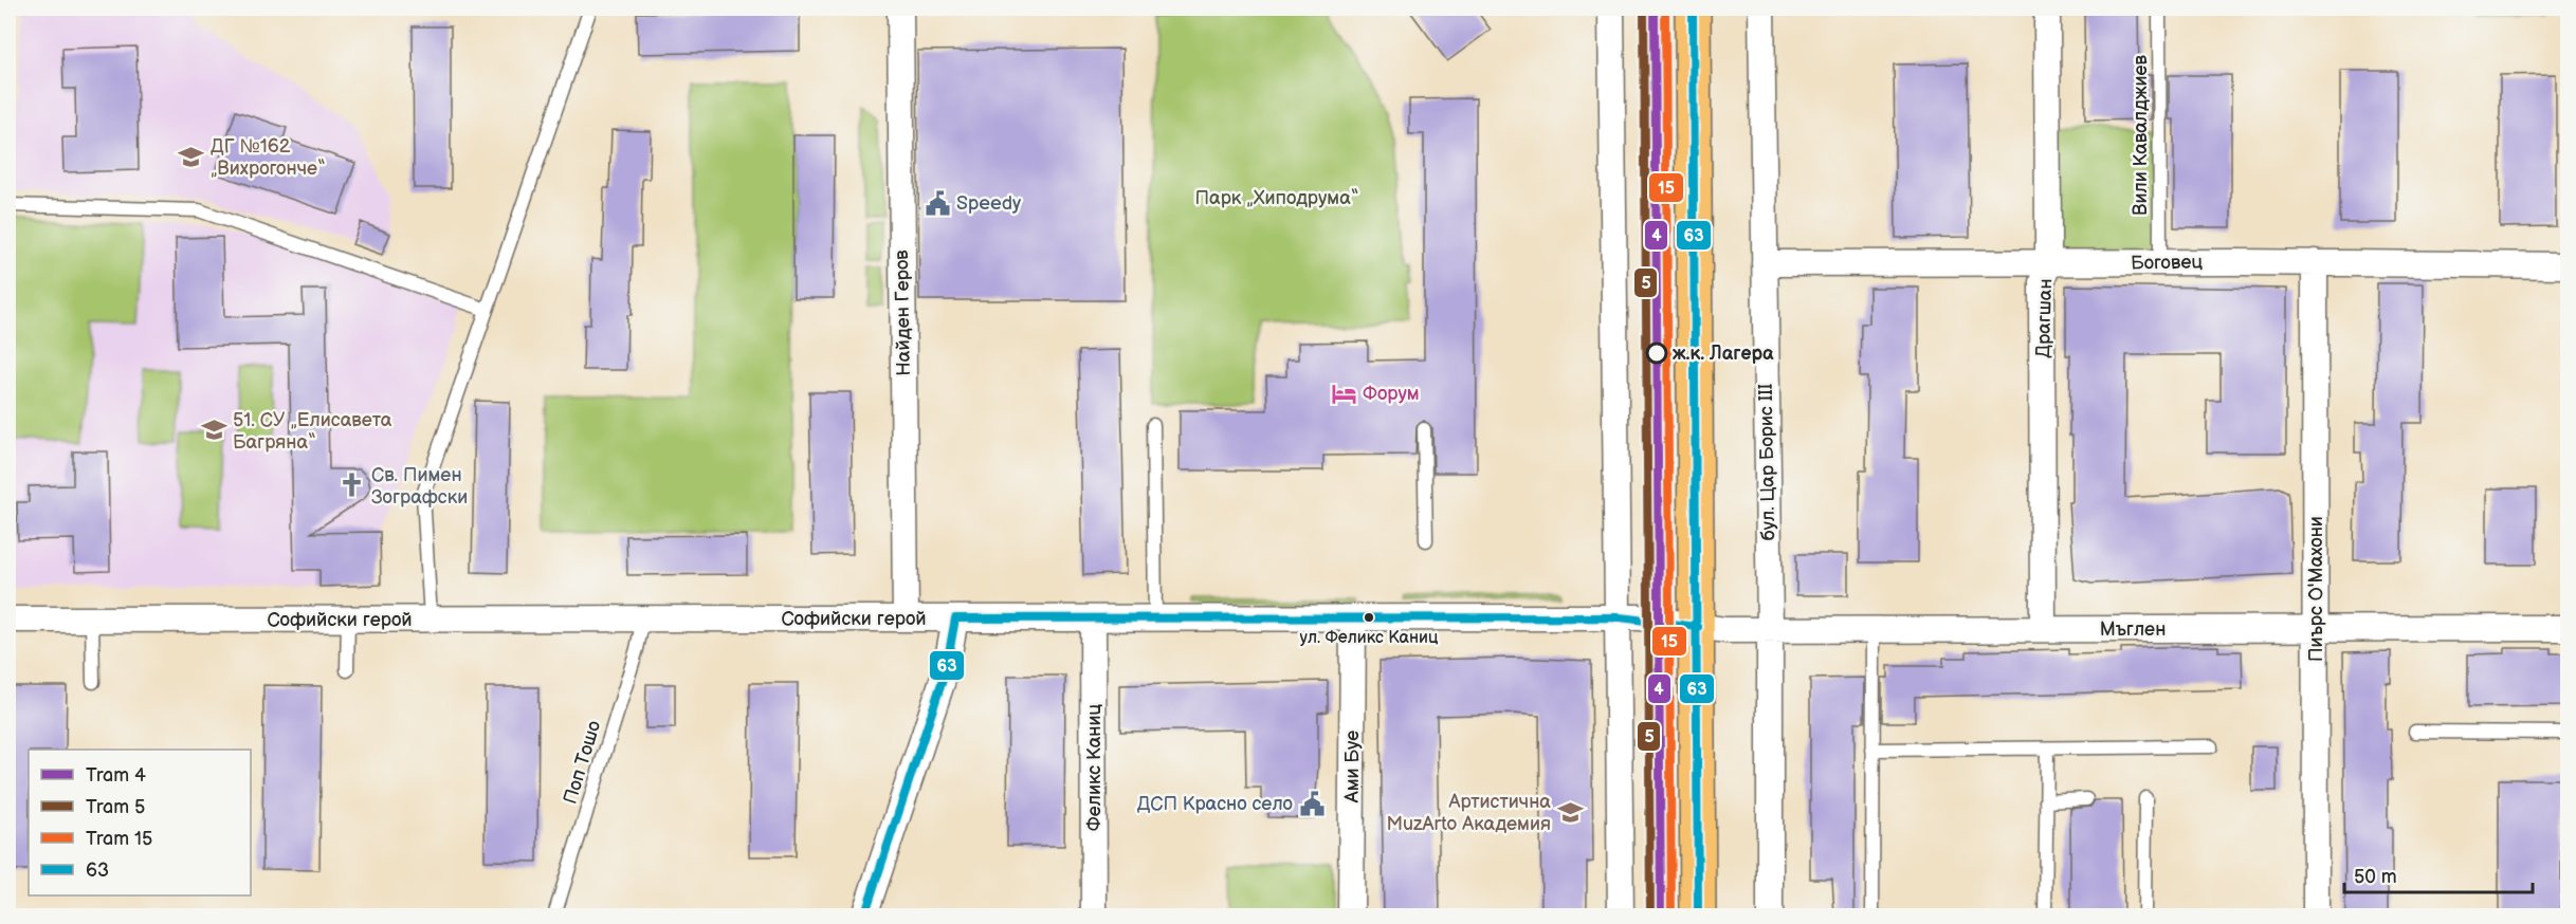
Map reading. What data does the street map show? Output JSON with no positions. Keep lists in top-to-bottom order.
{
  "streets": {
    "street": [
      "Боговец",
      "Найден Геров",
      "Драгшан",
      "бул. Цар Борис III",
      "Пиърс О'Махони",
      "Софийски герой",
      "Мъглен",
      "Ами Буе",
      "Феликс Каниц"
    ],
    "lane": ["Вили Кавалджиев", "Поп Тошо"]
  },
  "crossings": [
    ["Вили Кавалджиев", "Боговец"],
    ["Боговец", "Драгшан"],
    ["Боговец", "бул. Цар Борис III"],
    ["Боговец", "Пиърс О'Махони"],
    ["Найден Геров", "Софийски герой"],
    ["Драгшан", "Мъглен"],
    ["бул. Цар Борис III", "Мъглен"],
    ["Пиърс О'Махони", "Мъглен"],
    ["Софийски герой", "Мъглен"],
    ["Софийски герой", "Поп Тошо"],
    ["Софийски герой", "Ами Буе"],
    ["Софийски герой", "Феликс Каниц"]
  ],
  "parks": ["Парк „Хиподрума“"],
  "places": {
    "school or university": ["ДГ №162 „Вихрогонче“", "51. СУ „Елисавета Багряна“", "Артистична MuzArto Академия"],
    "public building": ["Speedy", "ДСП Красно село"],
    "other": ["ж.к. Лагера", "ул. Феликс Каниц"],
    "hotel": ["Форум"],
    "church": ["Св. Пимен Зографски"]
  },
  "lines": [
    "tram line 4",
    "tram line 5",
    "tram line 15",
    "transit line 63"
  ],
  "legend": [
    "Tram 4",
    "Tram 5",
    "Tram 15",
    "63"
  ],
  "scale_bar": "50 m"
}
